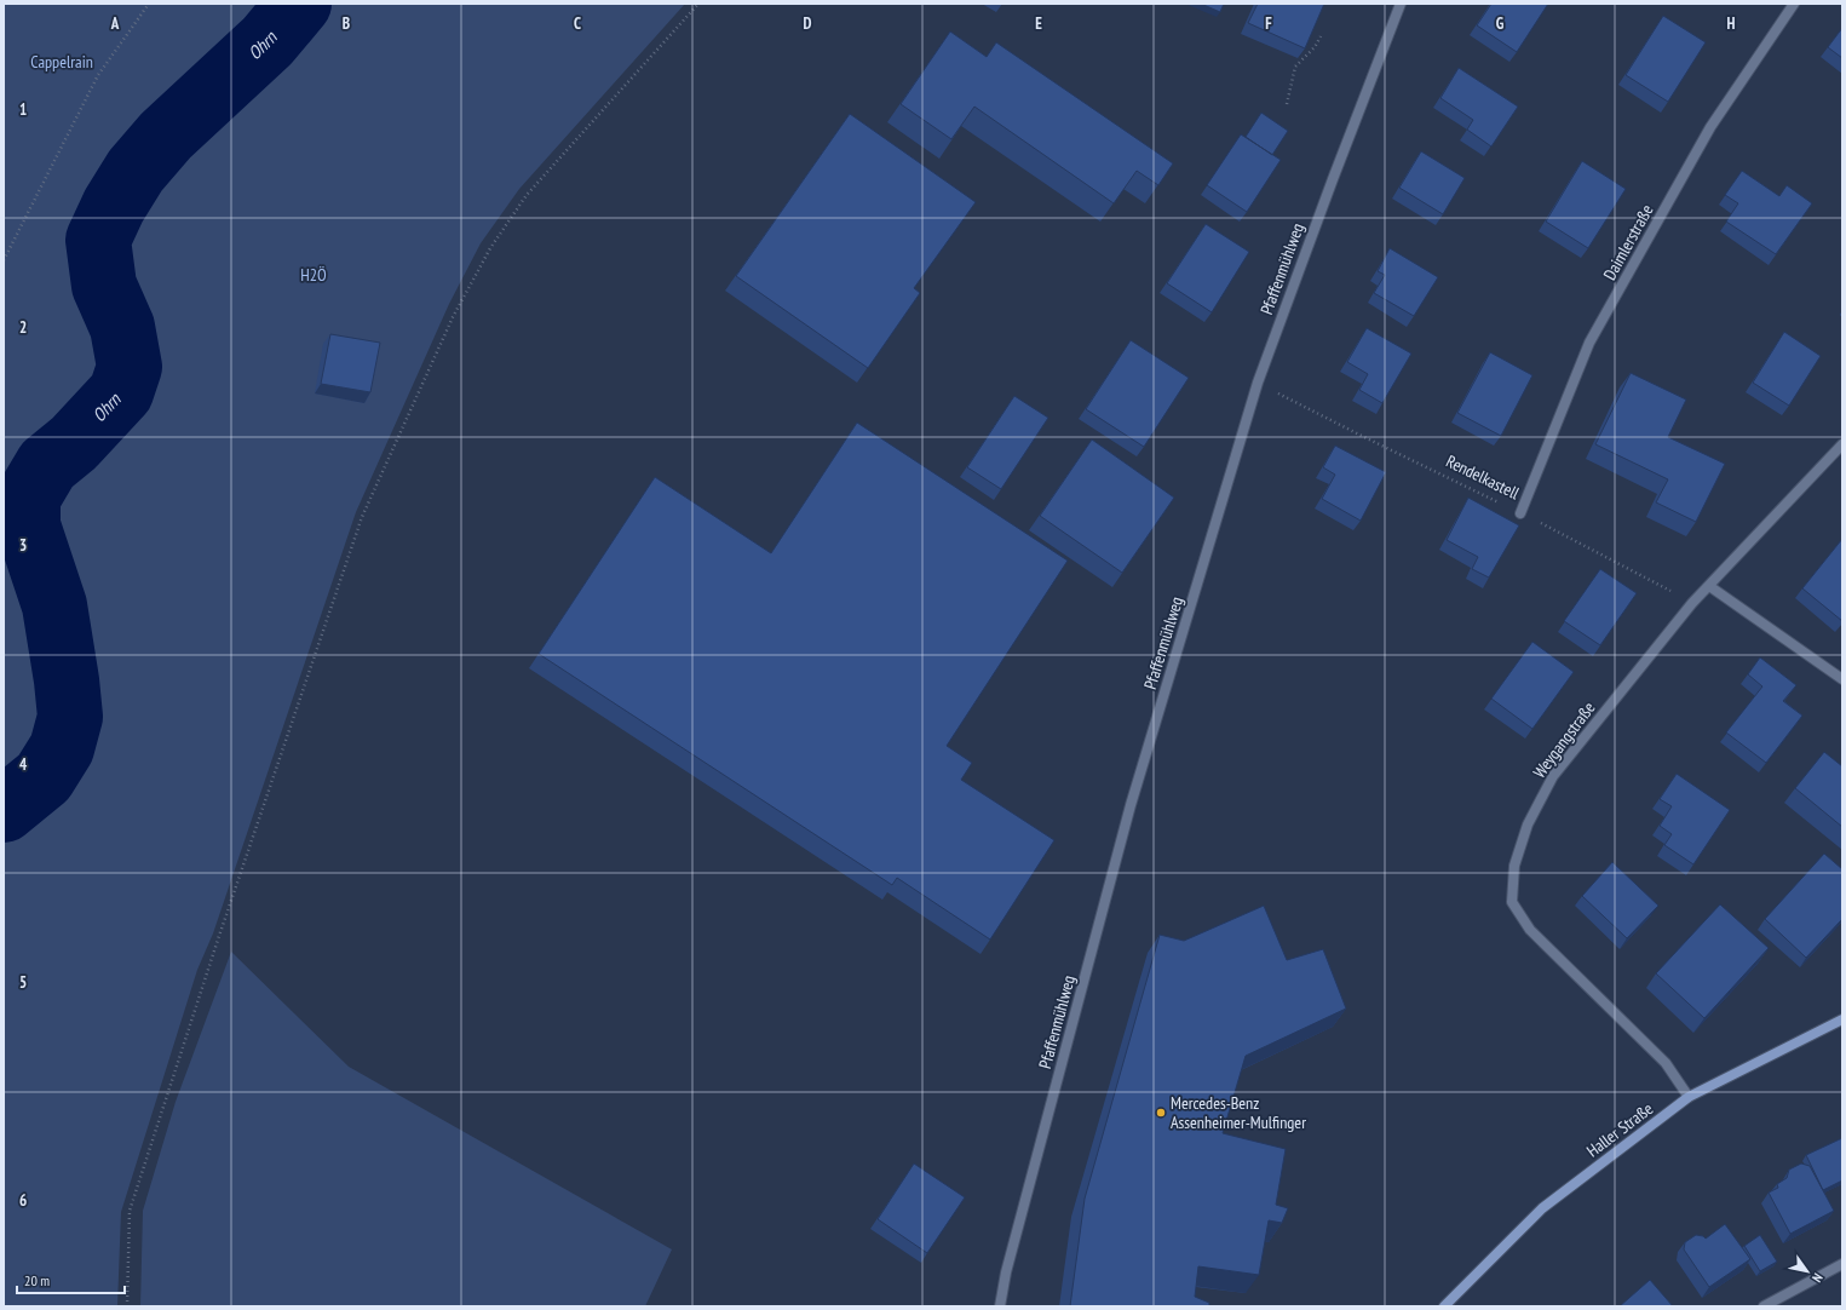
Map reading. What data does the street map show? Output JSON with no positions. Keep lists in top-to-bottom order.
{
  "streets": {
    "main road": ["Haller Straße"],
    "street": ["Daimlerstraße", "Pfaffenmühlweg", "Weygangstraße"],
    "path": ["Rendelkastell"]
  },
  "crossings": [
    ["Daimlerstraße", "Rendelkastell"],
    ["Pfaffenmühlweg", "Rendelkastell"],
    ["Rendelkastell", "Weygangstraße"],
    ["Weygangstraße", "Haller Straße"]
  ],
  "water": ["Ohrn"],
  "parks": ["Cappelrain", "H2Ö"],
  "places": ["Mercedes-Benz Assenheimer-Mulfinger"],
  "scale_bar": "20 m",
  "north": "bottom right",
  "grid": {
    "columns": [
      "A",
      "B",
      "C",
      "D",
      "E",
      "F",
      "G",
      "H"
    ],
    "rows": [
      "1",
      "2",
      "3",
      "4",
      "5",
      "6"
    ]
  }
}
